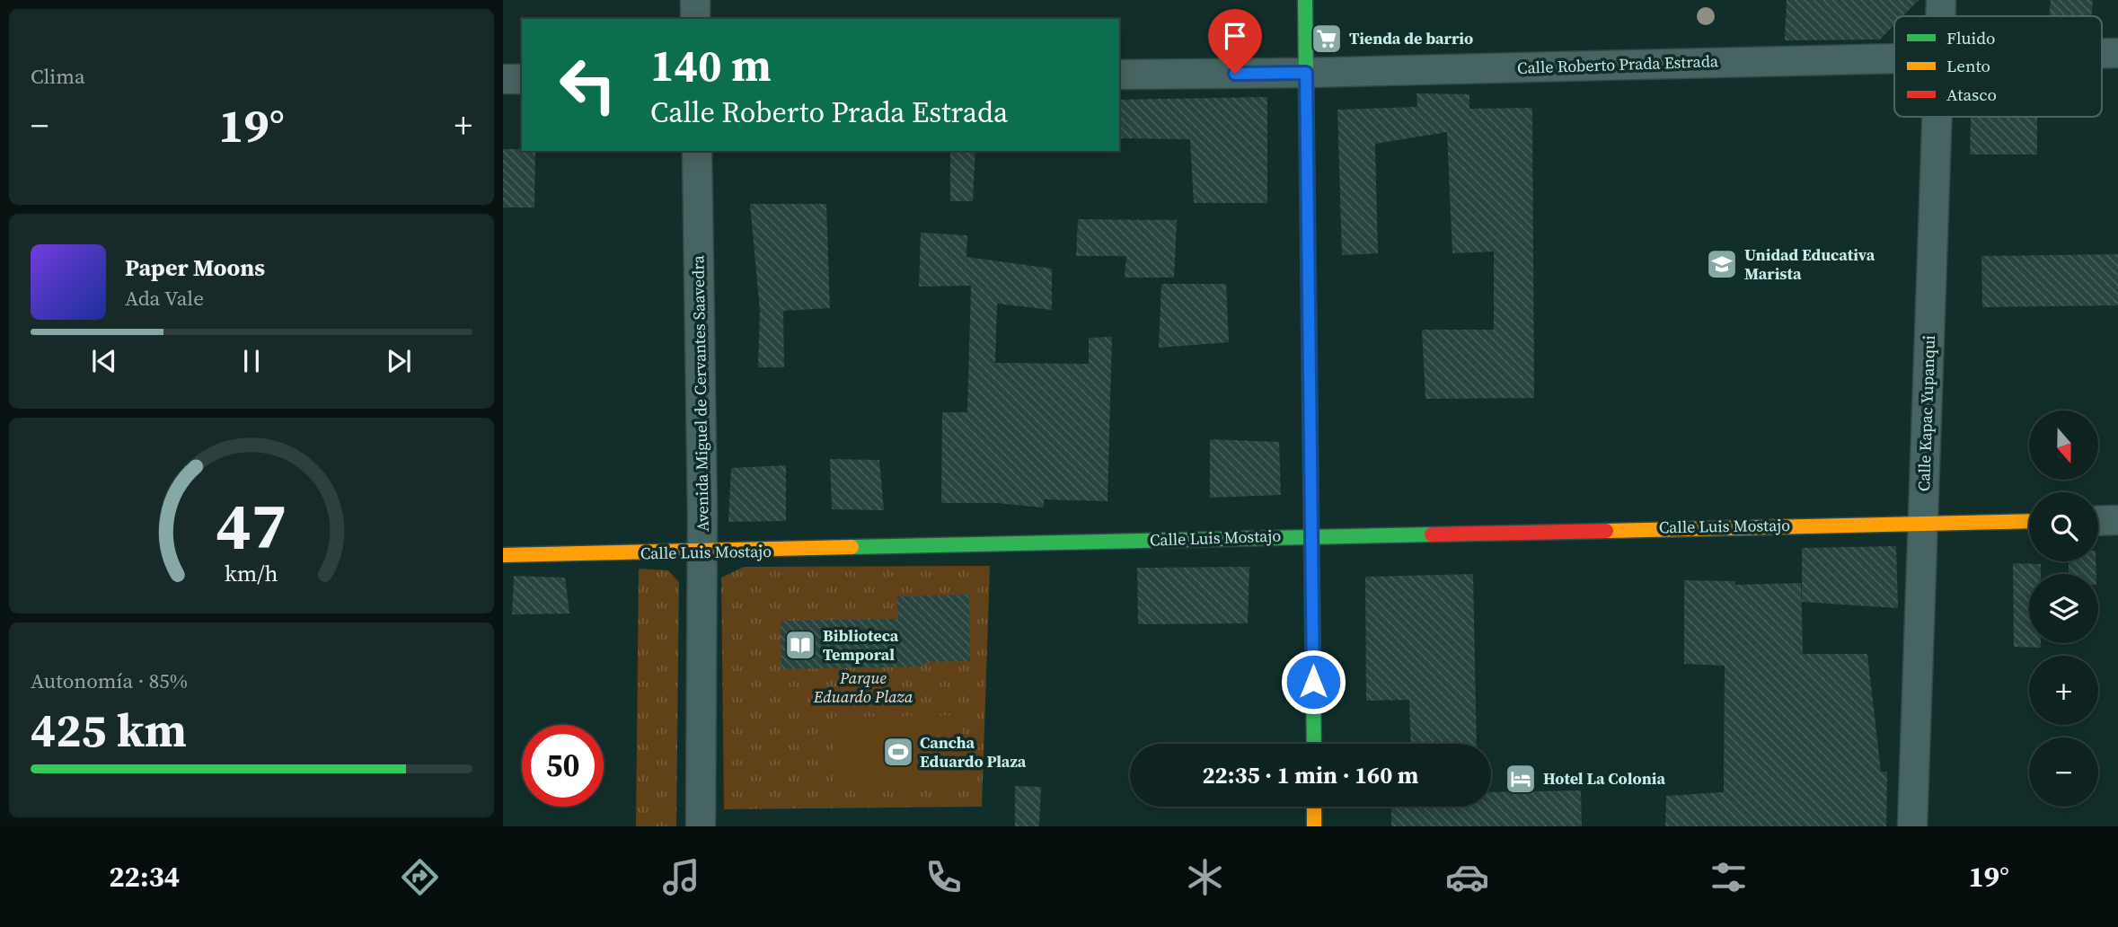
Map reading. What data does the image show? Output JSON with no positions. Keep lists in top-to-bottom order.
{
  "streets": {
    "street": [
      "Calle Roberto Prada Estrada",
      "Avenida Miguel de Cervantes Saavedra",
      "Calle Kapac Yupanqui",
      "Calle Luis Mostajo"
    ]
  },
  "crossings": [
    ["Avenida Miguel de Cervantes Saavedra", "Calle Luis Mostajo"],
    ["Calle Kapac Yupanqui", "Calle Luis Mostajo"]
  ],
  "parks": ["Parque Eduardo Plaza"],
  "places": {
    "supermarket": ["Tienda de barrio"],
    "school or university": ["Unidad Educativa Marista"],
    "library": ["Biblioteca Temporal"],
    "sports": ["Cancha Eduardo Plaza"],
    "hotel": ["Hotel La Colonia"]
  },
  "legend": ["Fluido", "Lento", "Atasco"],
  "north": "bottom",
  "page": {
    "tile": [
      "Clima",
      ["Autonomía · 85%", "425 km"]
    ],
    "turn": ["140 m", "Calle Roberto Prada Estrada"],
    "heat": ["−", "19°", "+"],
    "song": ["Paper Moons", "Ada Vale"],
    "map_buttons": ["+", "−"],
    "limit": "50",
    "trip": "22:35 · 1 min · 160 m",
    "tabs": ["22:34", "19°"],
    "gauge": ["47", "km/h"]
  }
}
